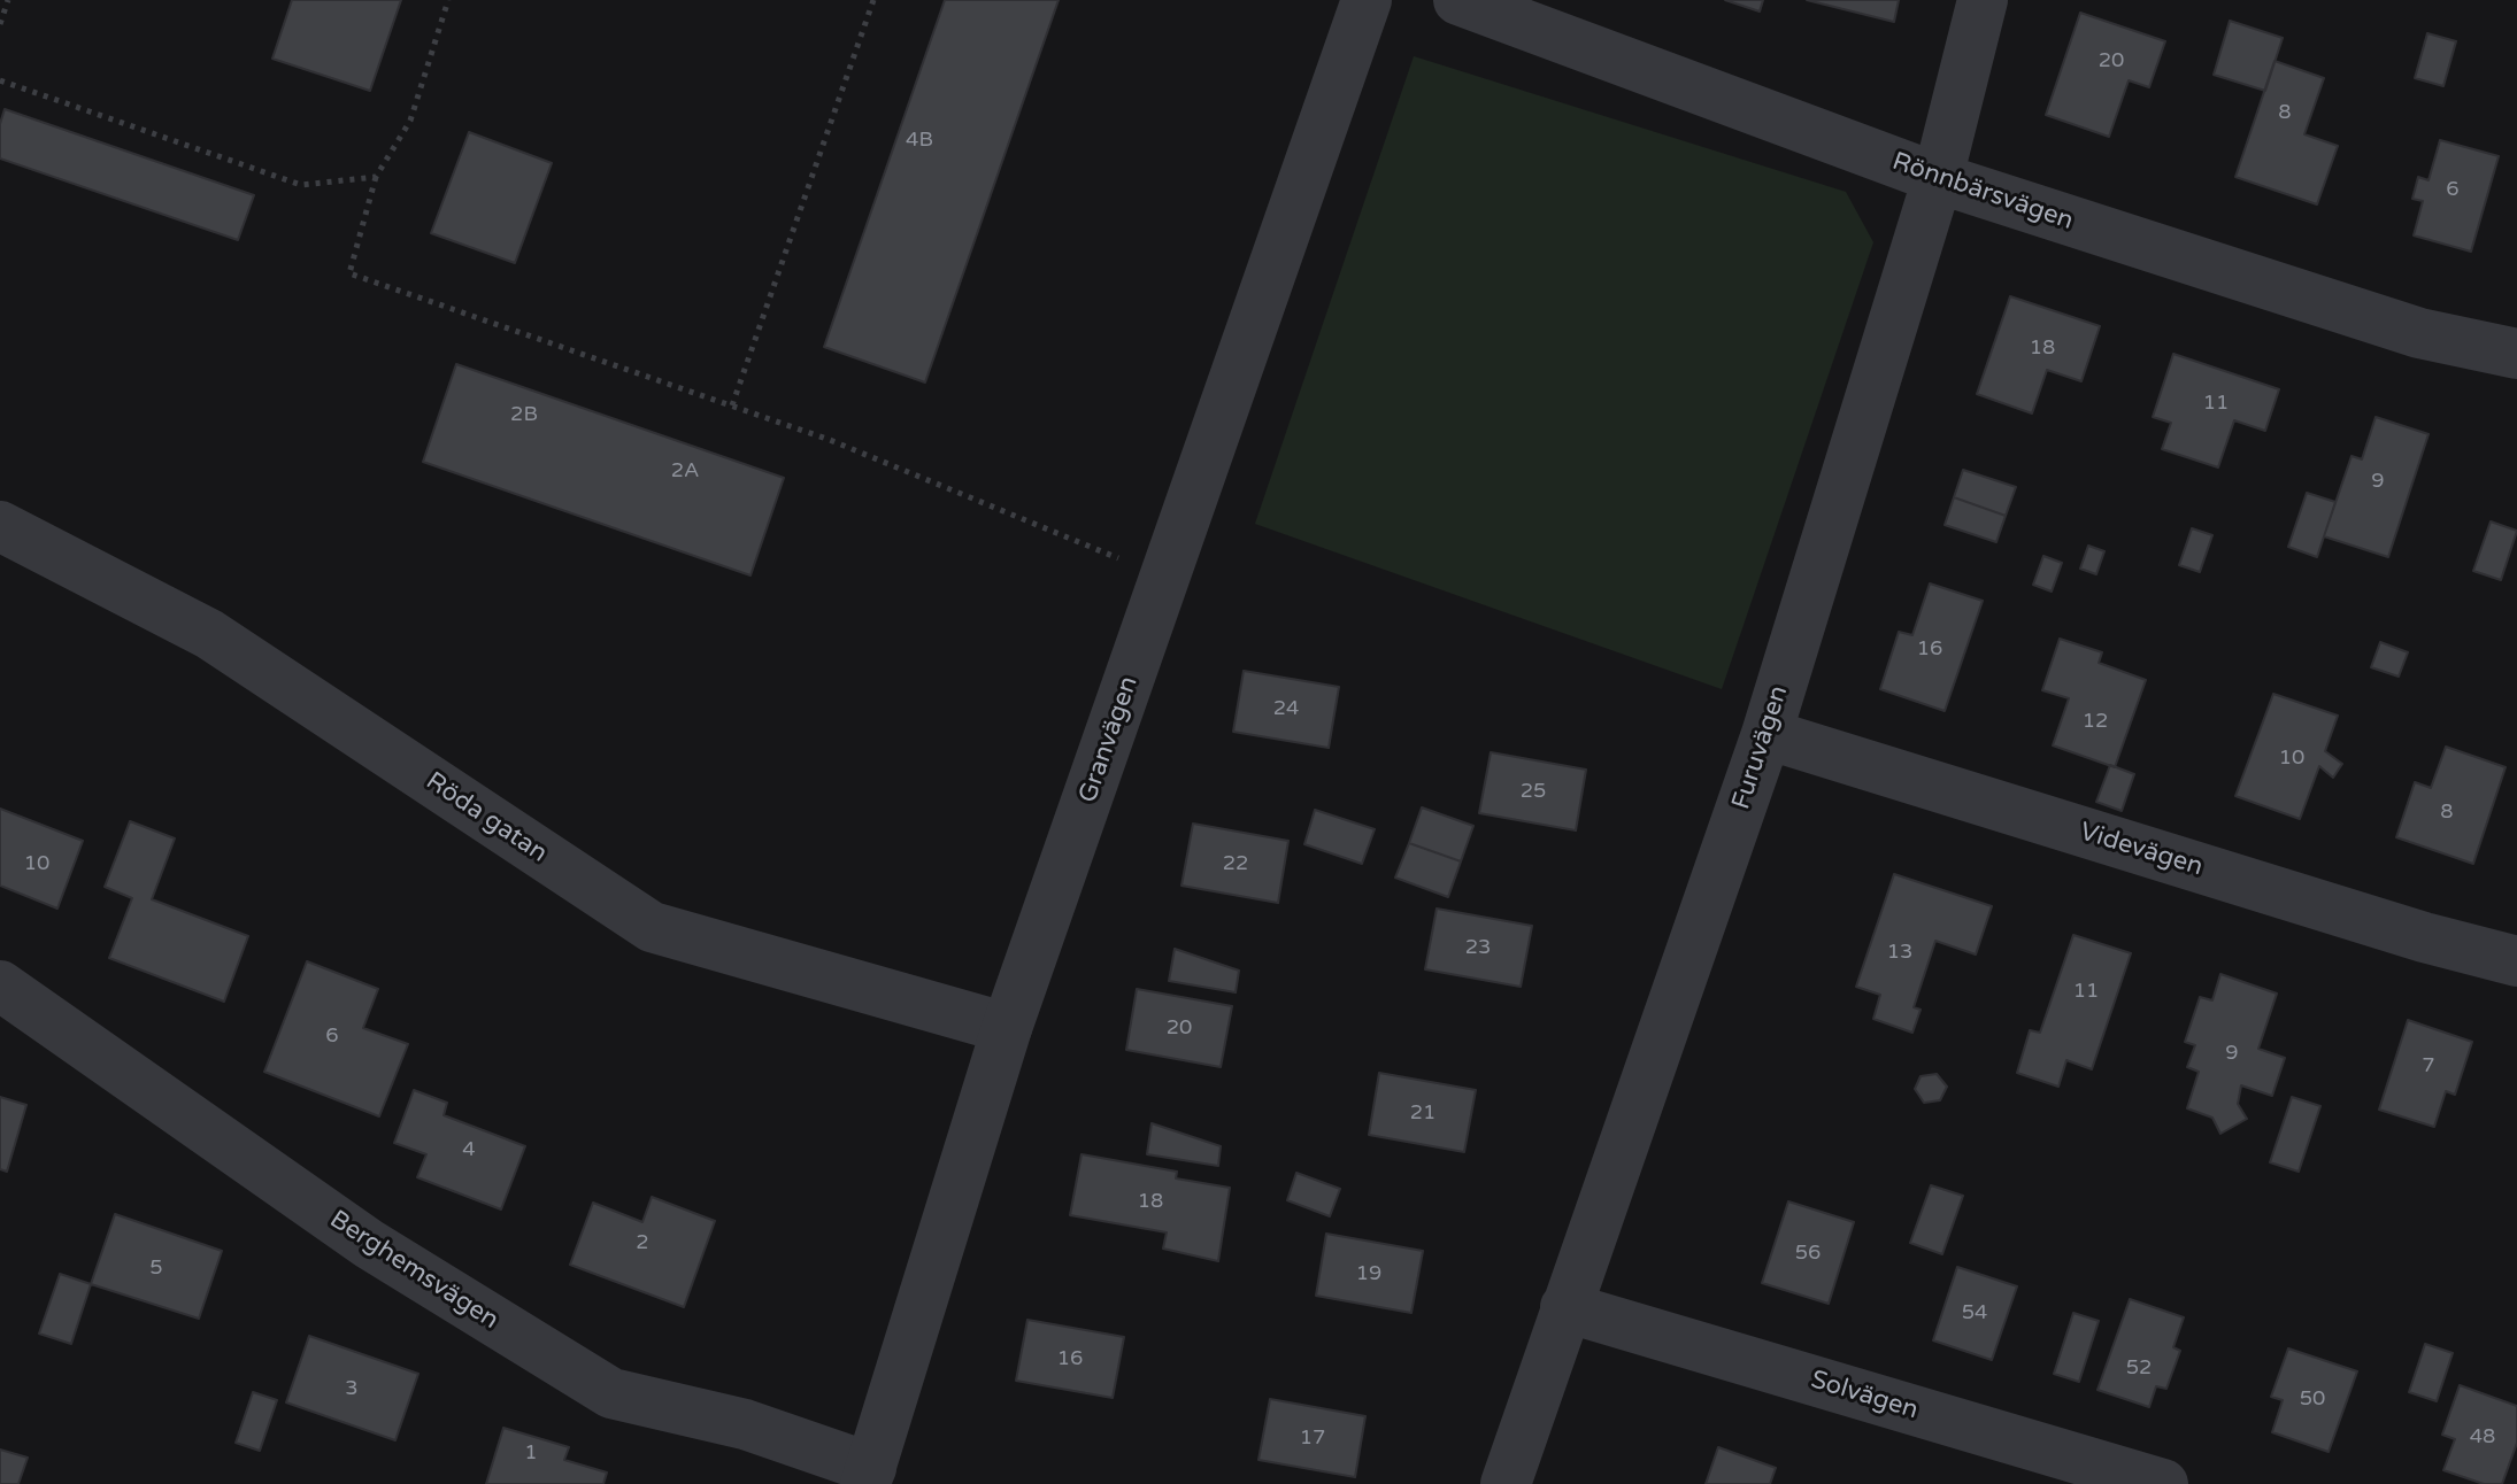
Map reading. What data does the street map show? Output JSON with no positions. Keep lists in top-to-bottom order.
{
  "streets": {
    "street": [
      "Rönnbärsvägen",
      "Granvägen",
      "Furuvägen",
      "Röda gatan",
      "Videvägen",
      "Berghemsvägen",
      "Solvägen"
    ]
  },
  "crossings": [
    ["Rönnbärsvägen", "Furuvägen"],
    ["Granvägen", "Röda gatan"],
    ["Granvägen", "Berghemsvägen"],
    ["Furuvägen", "Videvägen"],
    ["Furuvägen", "Solvägen"]
  ],
  "house_numbers": [
    "20",
    "8",
    "4B",
    "6",
    "18",
    "11",
    "2B",
    "2A",
    "9",
    "16",
    "24",
    "12",
    "10",
    "25",
    "8",
    "10",
    "22",
    "23",
    "13",
    "11",
    "20",
    "6",
    "9",
    "7",
    "21",
    "4",
    "18",
    "2",
    "56",
    "5",
    "19",
    "54",
    "16",
    "52",
    "3",
    "50",
    "48",
    "17",
    "1"
  ]
}
